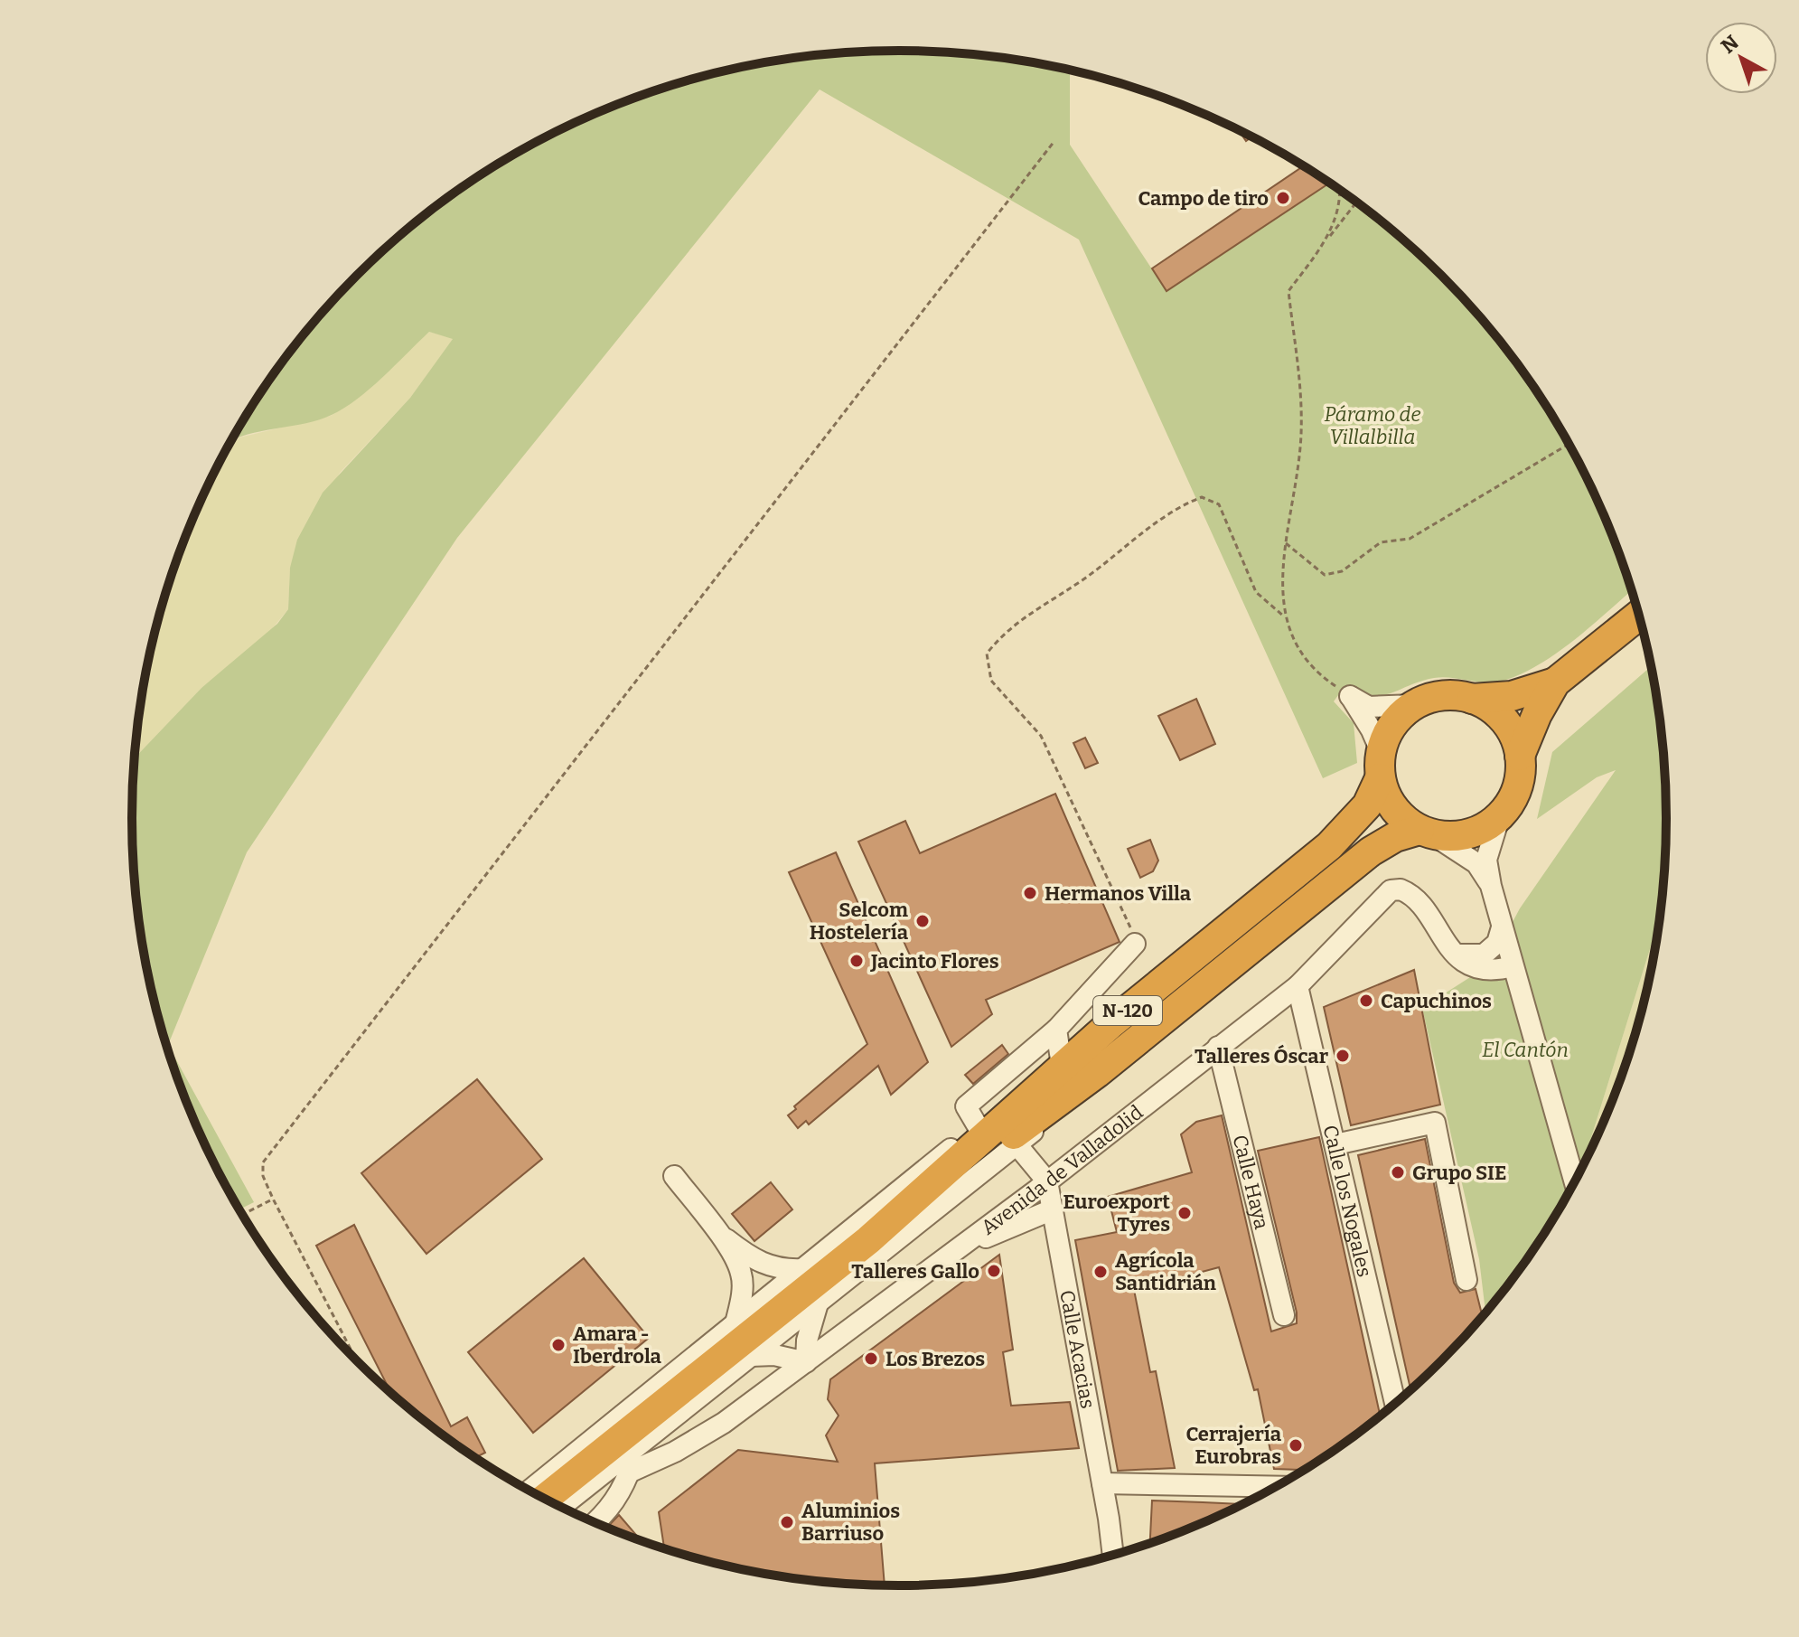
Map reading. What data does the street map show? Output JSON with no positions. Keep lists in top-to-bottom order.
{
  "streets": {
    "highway": ["N-120"],
    "street": [
      "Avenida de Valladolid",
      "Calle Haya",
      "Calle los Nogales",
      "Calle Acacias"
    ]
  },
  "crossings": [
    ["Avenida de Valladolid", "Calle Haya"],
    ["Avenida de Valladolid", "Calle los Nogales"],
    ["Avenida de Valladolid", "Calle Acacias"]
  ],
  "parks": ["Páramo de Villalbilla", "El Cantón"],
  "places": [
    "Campo de tiro",
    "Hermanos Villa",
    "Selcom Hostelería",
    "Jacinto Flores",
    "Capuchinos",
    "Talleres Óscar",
    "Grupo SIE",
    "Euroexport Tyres",
    "Talleres Gallo",
    "Agrícola Santidrián",
    "Amara - Iberdrola",
    "Los Brezos",
    "Cerrajería Eurobras",
    "Aluminios Barriuso"
  ],
  "north": "top left"
}
